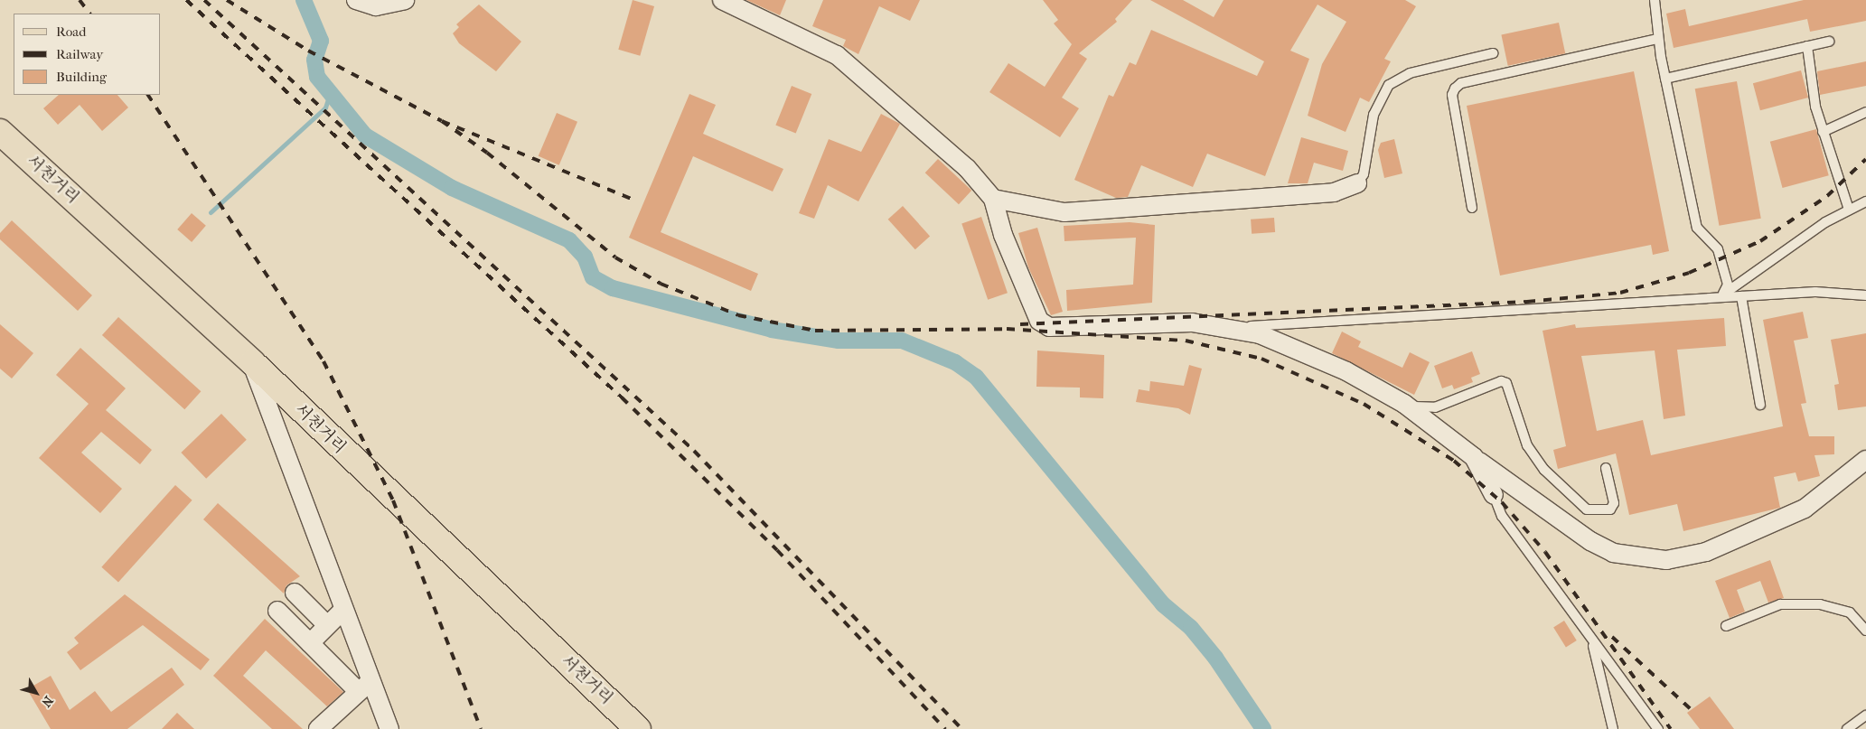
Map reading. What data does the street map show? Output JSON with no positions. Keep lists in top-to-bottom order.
{
  "streets": {
    "main road": ["서천거리"]
  },
  "legend": ["Road", "Railway", "Building"],
  "north": "bottom right"
}
